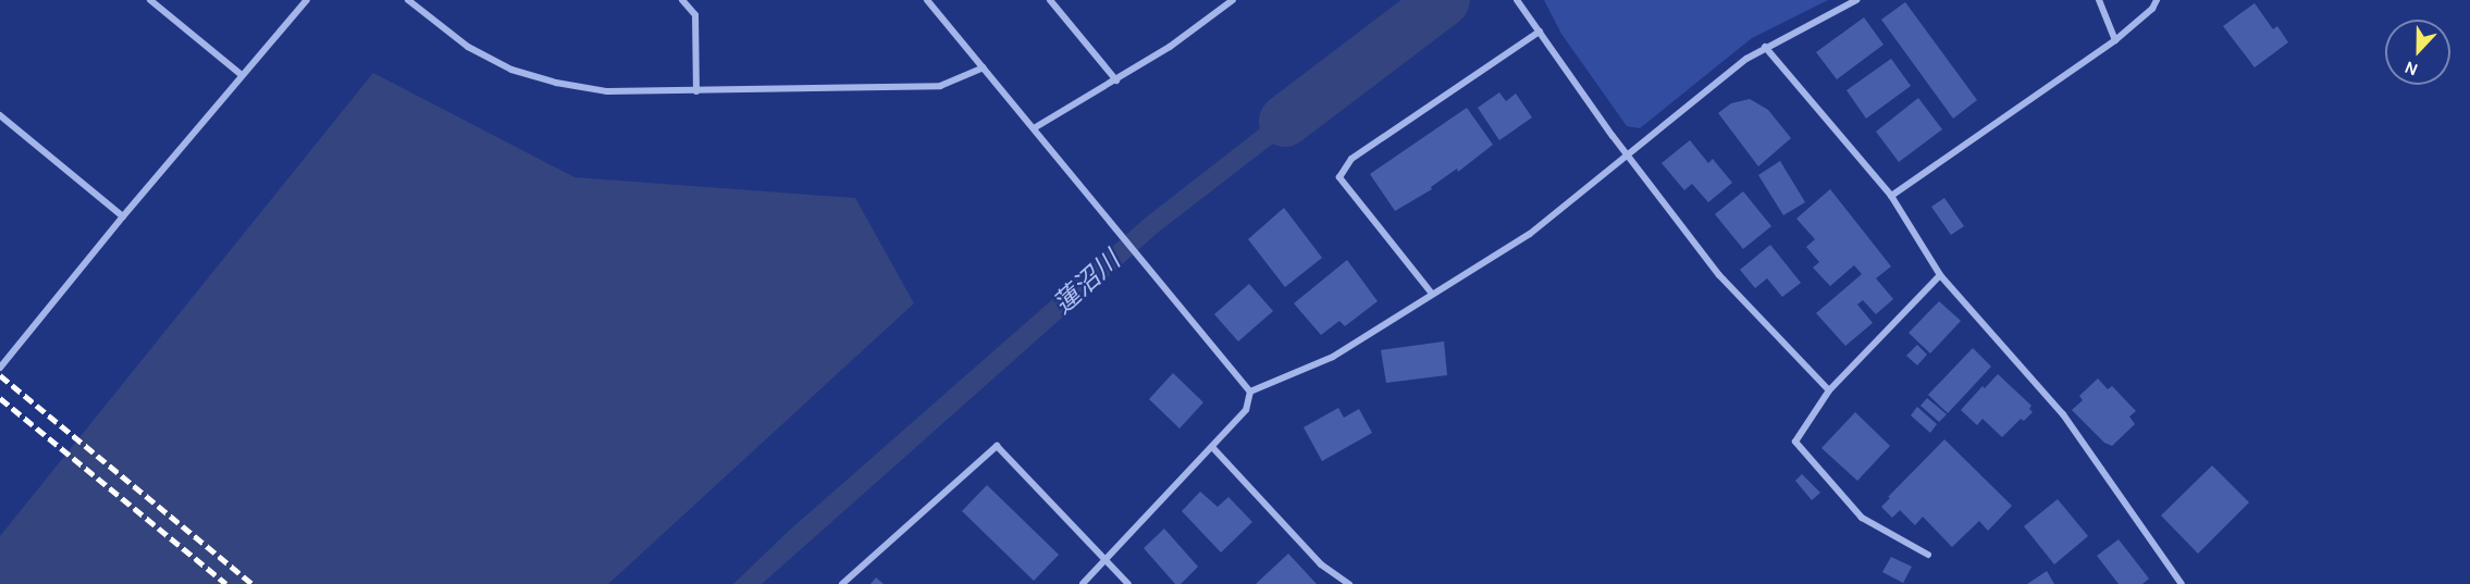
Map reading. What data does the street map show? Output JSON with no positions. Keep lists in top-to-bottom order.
{
  "water": ["蓮沼川"],
  "north": "bottom"
}
